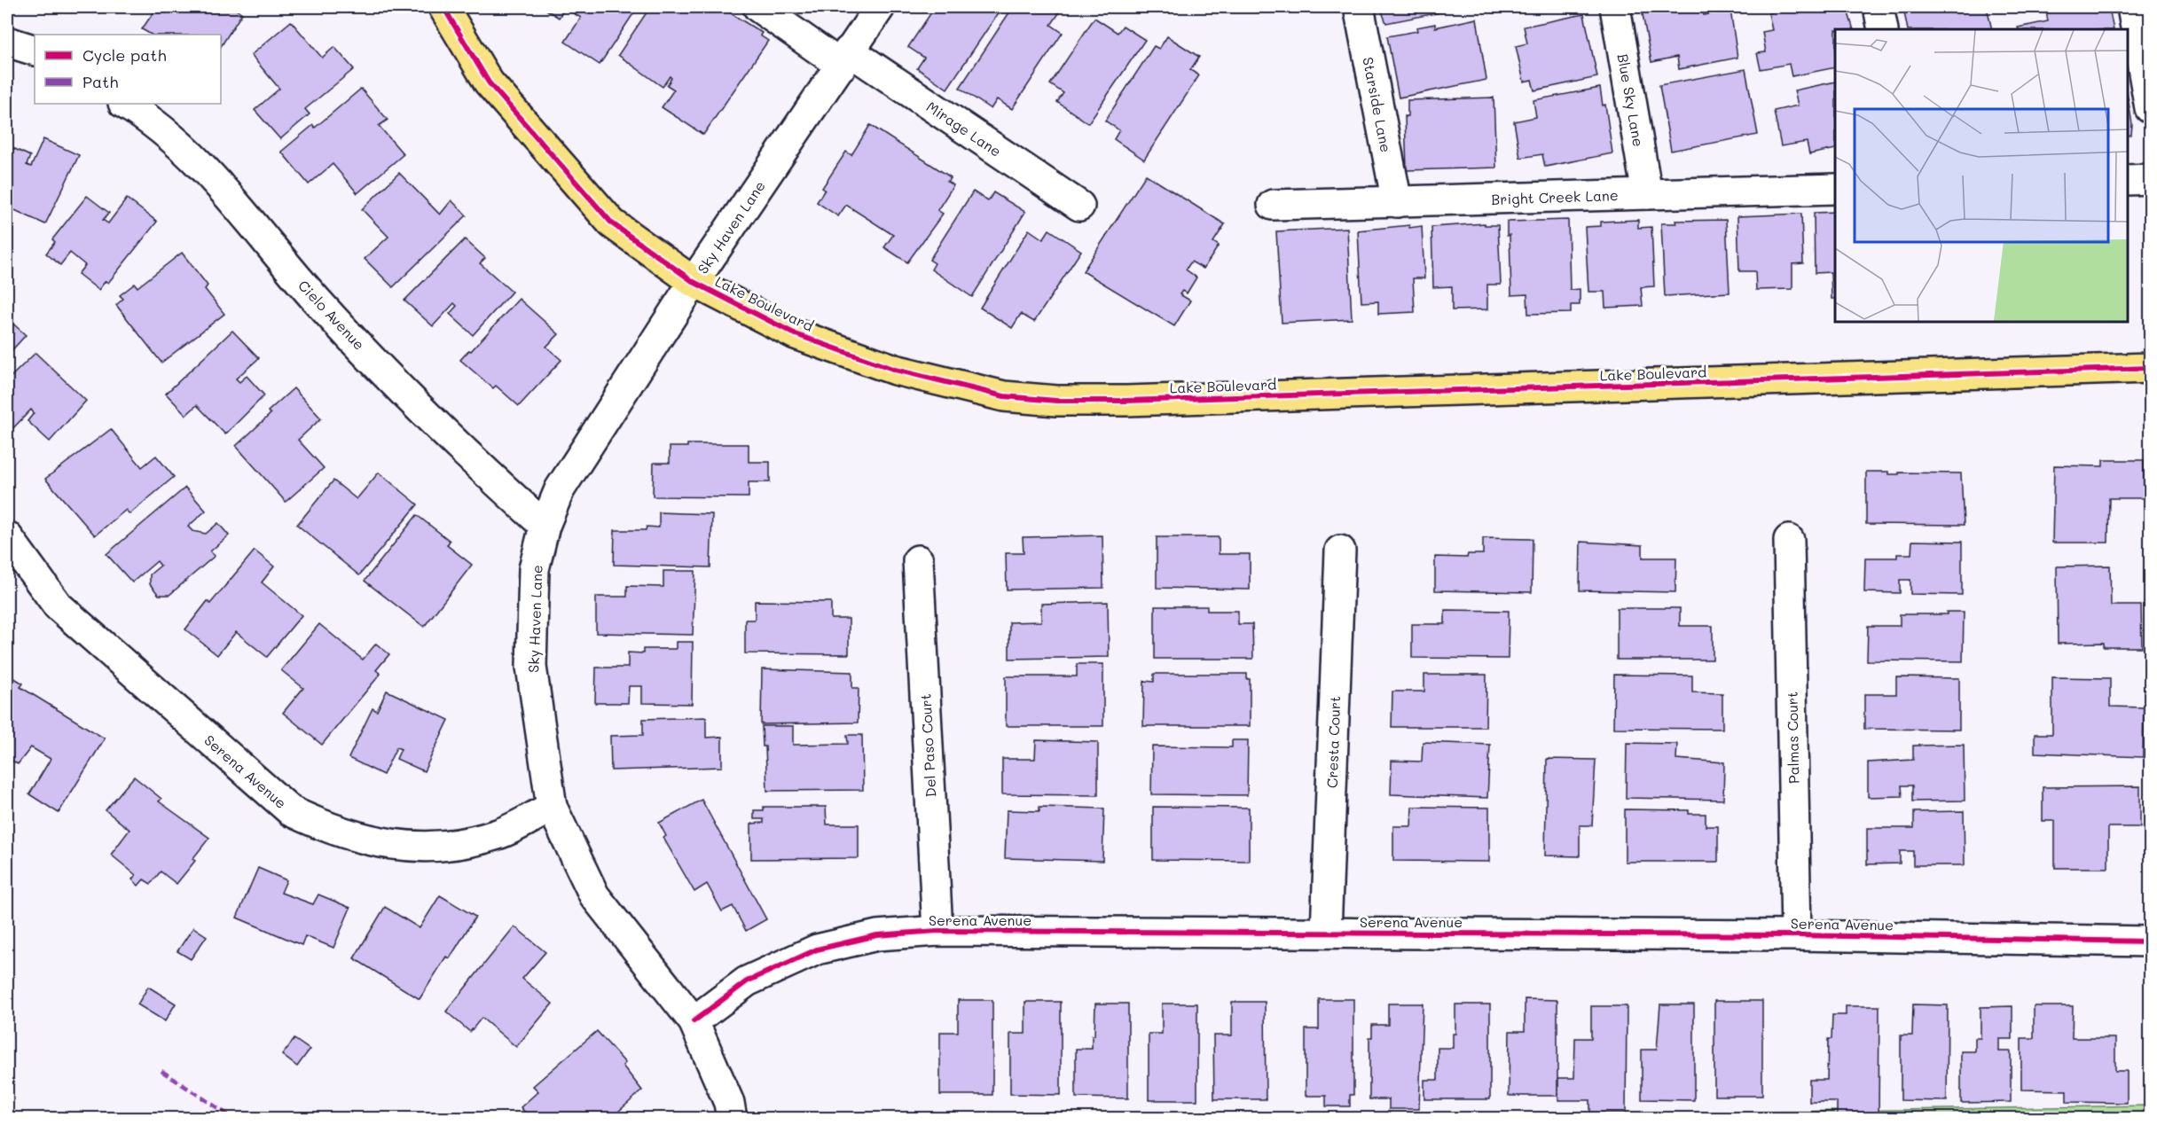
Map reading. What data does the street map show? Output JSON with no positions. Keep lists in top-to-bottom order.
{
  "streets": {
    "main road": ["Lake Boulevard"],
    "street": [
      "Blue Sky Lane",
      "Starside Lane",
      "Mirage Lane",
      "Bright Creek Lane",
      "Sky Haven Lane",
      "Cielo Avenue",
      "Palmas Court",
      "Cresta Court",
      "Del Paso Court",
      "Serena Avenue"
    ]
  },
  "crossings": [
    ["Blue Sky Lane", "Bright Creek Lane"],
    ["Starside Lane", "Bright Creek Lane"],
    ["Mirage Lane", "Sky Haven Lane"],
    ["Sky Haven Lane", "Lake Boulevard"],
    ["Sky Haven Lane", "Cielo Avenue"],
    ["Sky Haven Lane", "Serena Avenue"],
    ["Palmas Court", "Serena Avenue"],
    ["Cresta Court", "Serena Avenue"],
    ["Del Paso Court", "Serena Avenue"]
  ],
  "legend": ["Cycle path", "Path"]
}
